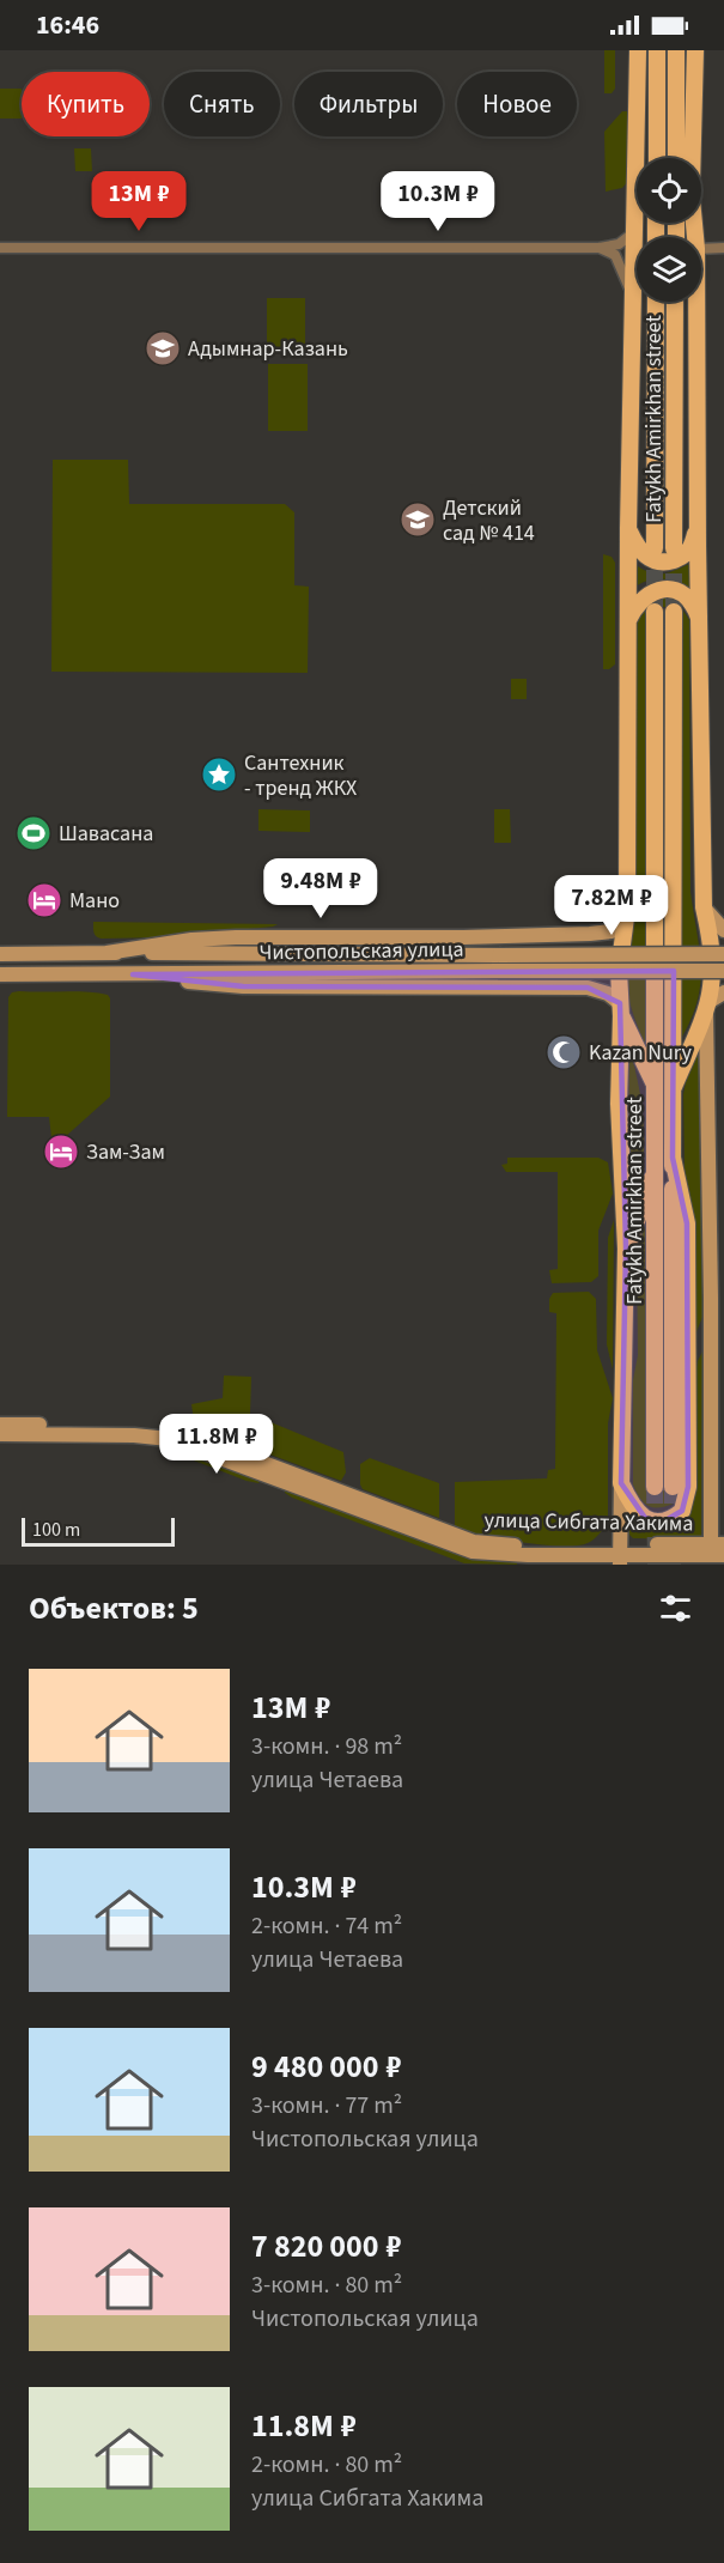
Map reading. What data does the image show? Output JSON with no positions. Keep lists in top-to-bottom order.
{
  "streets": {
    "main road": ["Fatykh Amirkhan street", "Чистопольская улица", "улица Сибгата Хакима"]
  },
  "places": {
    "school or university": ["Адымнар-Казань", "Детский сад № 414"],
    "place": ["Сантехник - тренд ЖКХ"],
    "sports": ["Шавасана"],
    "hotel": ["Мано", "Зам-Зам"],
    "mosque": ["Kazan Nury"]
  },
  "scale_bar": "100 m",
  "page": {
    "status": "16:46",
    "chip": [
      "Купить",
      "Снять",
      "Фильтры",
      "Новое"
    ],
    "price": [
      "13M ₽",
      "10.3M ₽",
      "9.48M ₽",
      "7.82M ₽",
      "11.8M ₽"
    ],
    "scale": "100 m",
    "heading": "Объектов: 5",
    "list": [
      {
        "name": "13M ₽",
        "note": "3-комн. · 98 m² · улица Четаева"
      },
      {
        "name": "10.3M ₽",
        "note": "2-комн. · 74 m² · улица Четаева"
      },
      {
        "name": "9 480 000 ₽",
        "note": "3-комн. · 77 m² · Чистопольская улица"
      },
      {
        "name": "7 820 000 ₽",
        "note": "3-комн. · 80 m² · Чистопольская улица"
      },
      {
        "name": "11.8M ₽",
        "note": "2-комн. · 80 m² · улица Сибгата Хакима"
      }
    ]
  }
}
